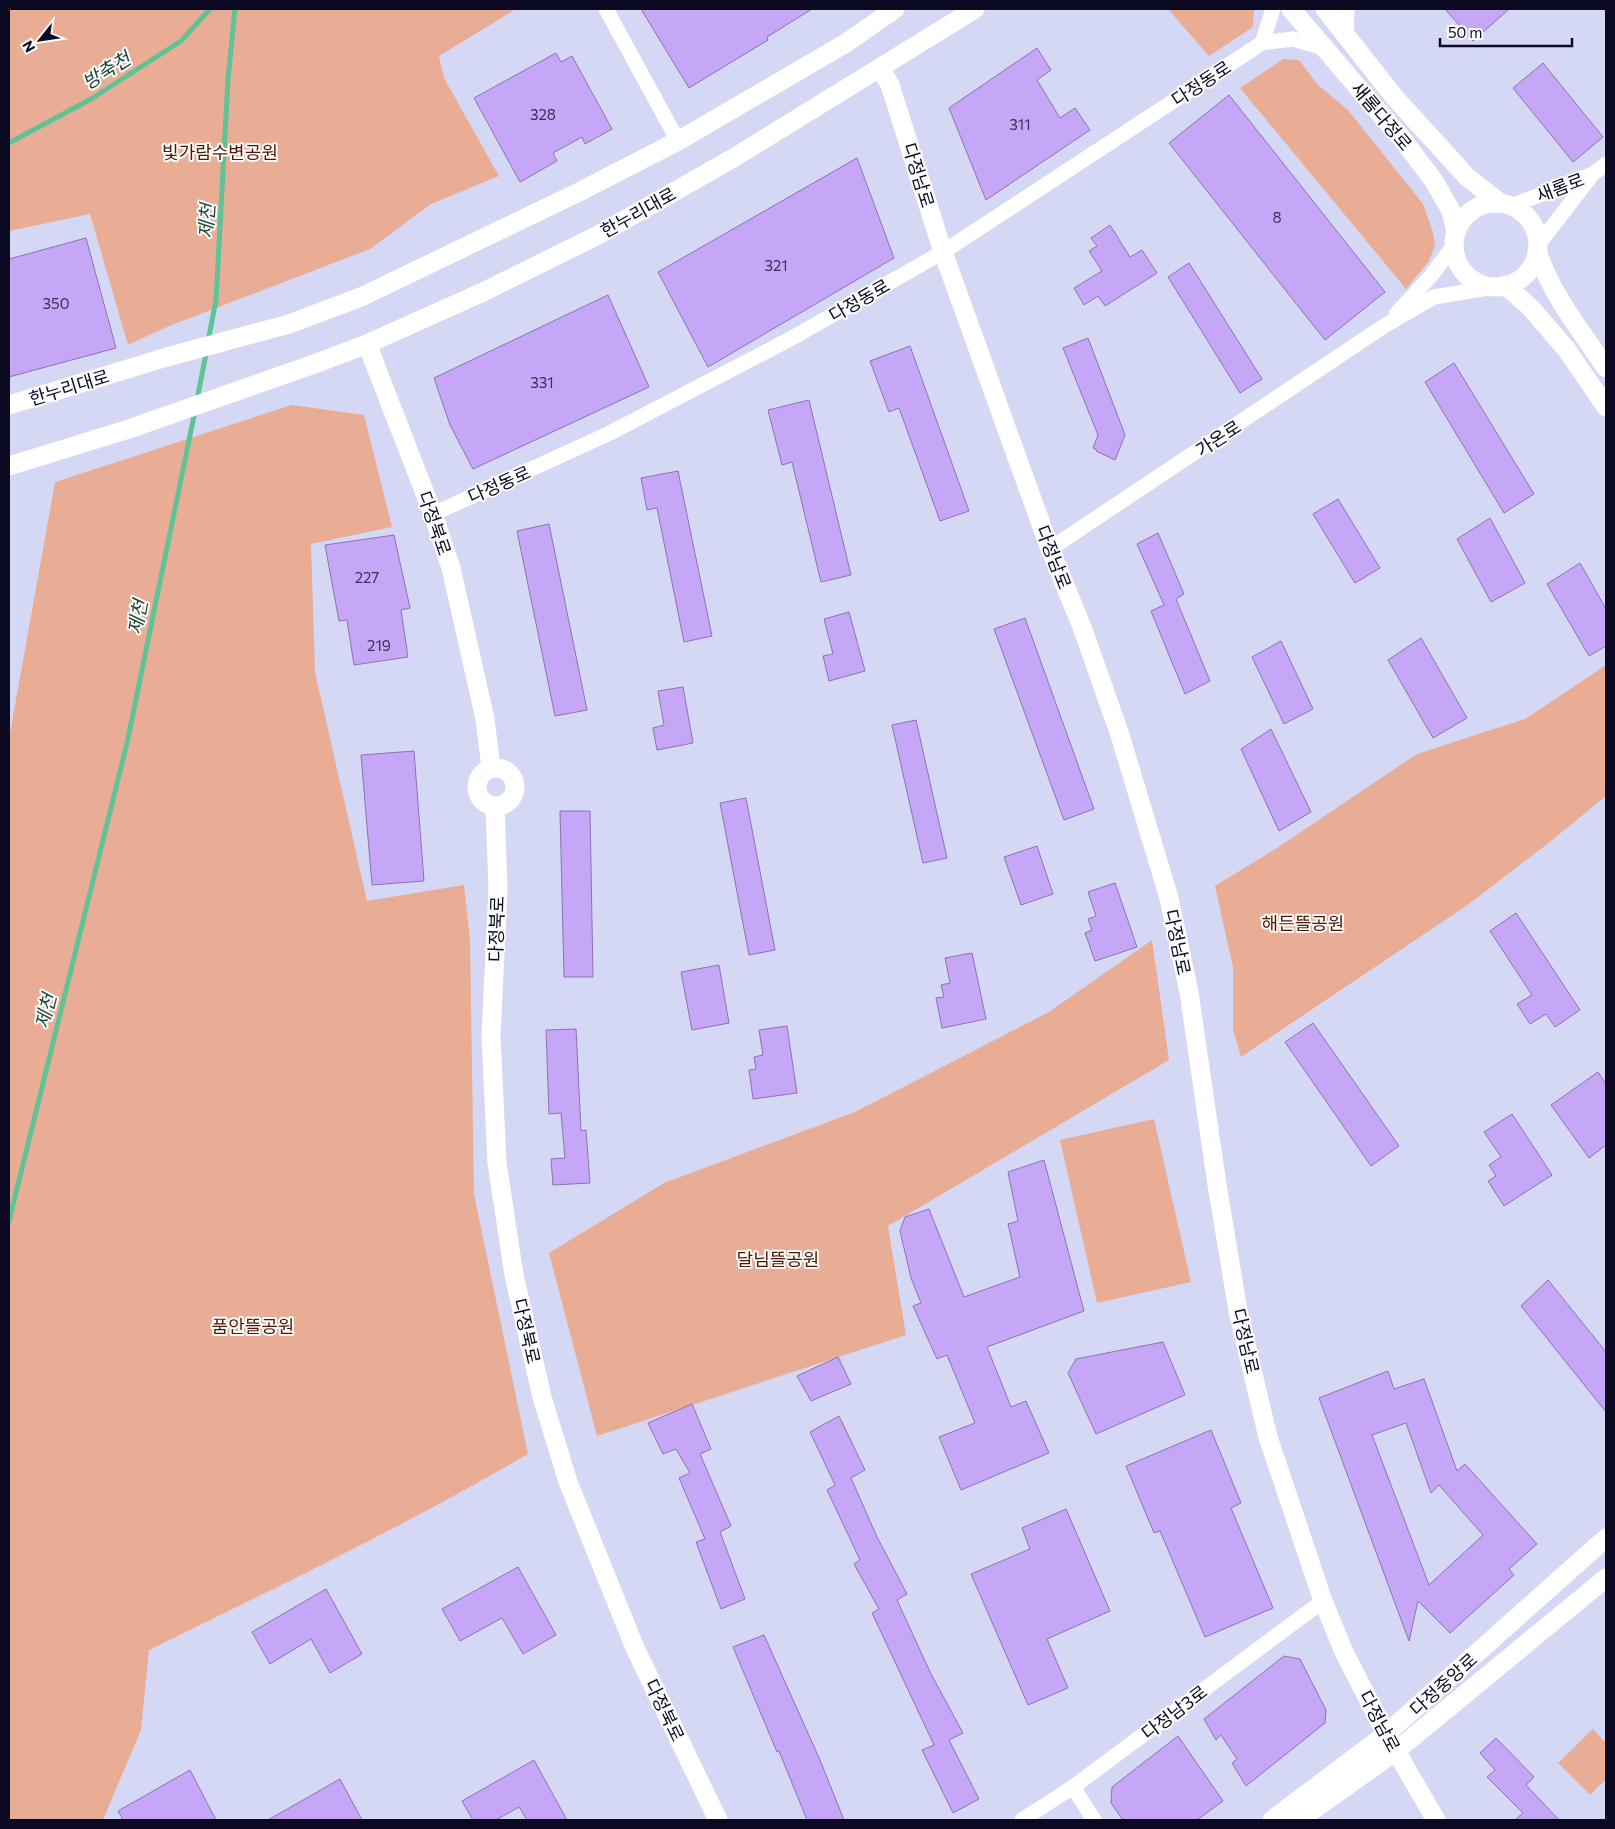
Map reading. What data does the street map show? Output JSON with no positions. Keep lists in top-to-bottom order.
{
  "streets": {
    "street": [
      "다정동로",
      "새롬다정로",
      "다정남로",
      "새롬로",
      "한누리대로",
      "가온로",
      "다정북로",
      "다정중앙로",
      "다정남3로"
    ]
  },
  "crossings": [
    ["다정동로", "다정남로"],
    ["다정동로", "다정북로"],
    ["새롬다정로", "새롬로"],
    ["다정남로", "한누리대로"],
    ["다정남로", "가온로"],
    ["다정남로", "다정중앙로"],
    ["다정남로", "다정남3로"],
    ["한누리대로", "다정북로"]
  ],
  "water": ["방축천", "제천"],
  "parks": [
    "빛가람수변공원",
    "해든뜰공원",
    "달님뜰공원",
    "품안뜰공원"
  ],
  "house_numbers": [
    "328",
    "311",
    "8",
    "321",
    "350",
    "331",
    "227",
    "219"
  ],
  "scale_bar": "50 m",
  "north": "bottom left"
}
